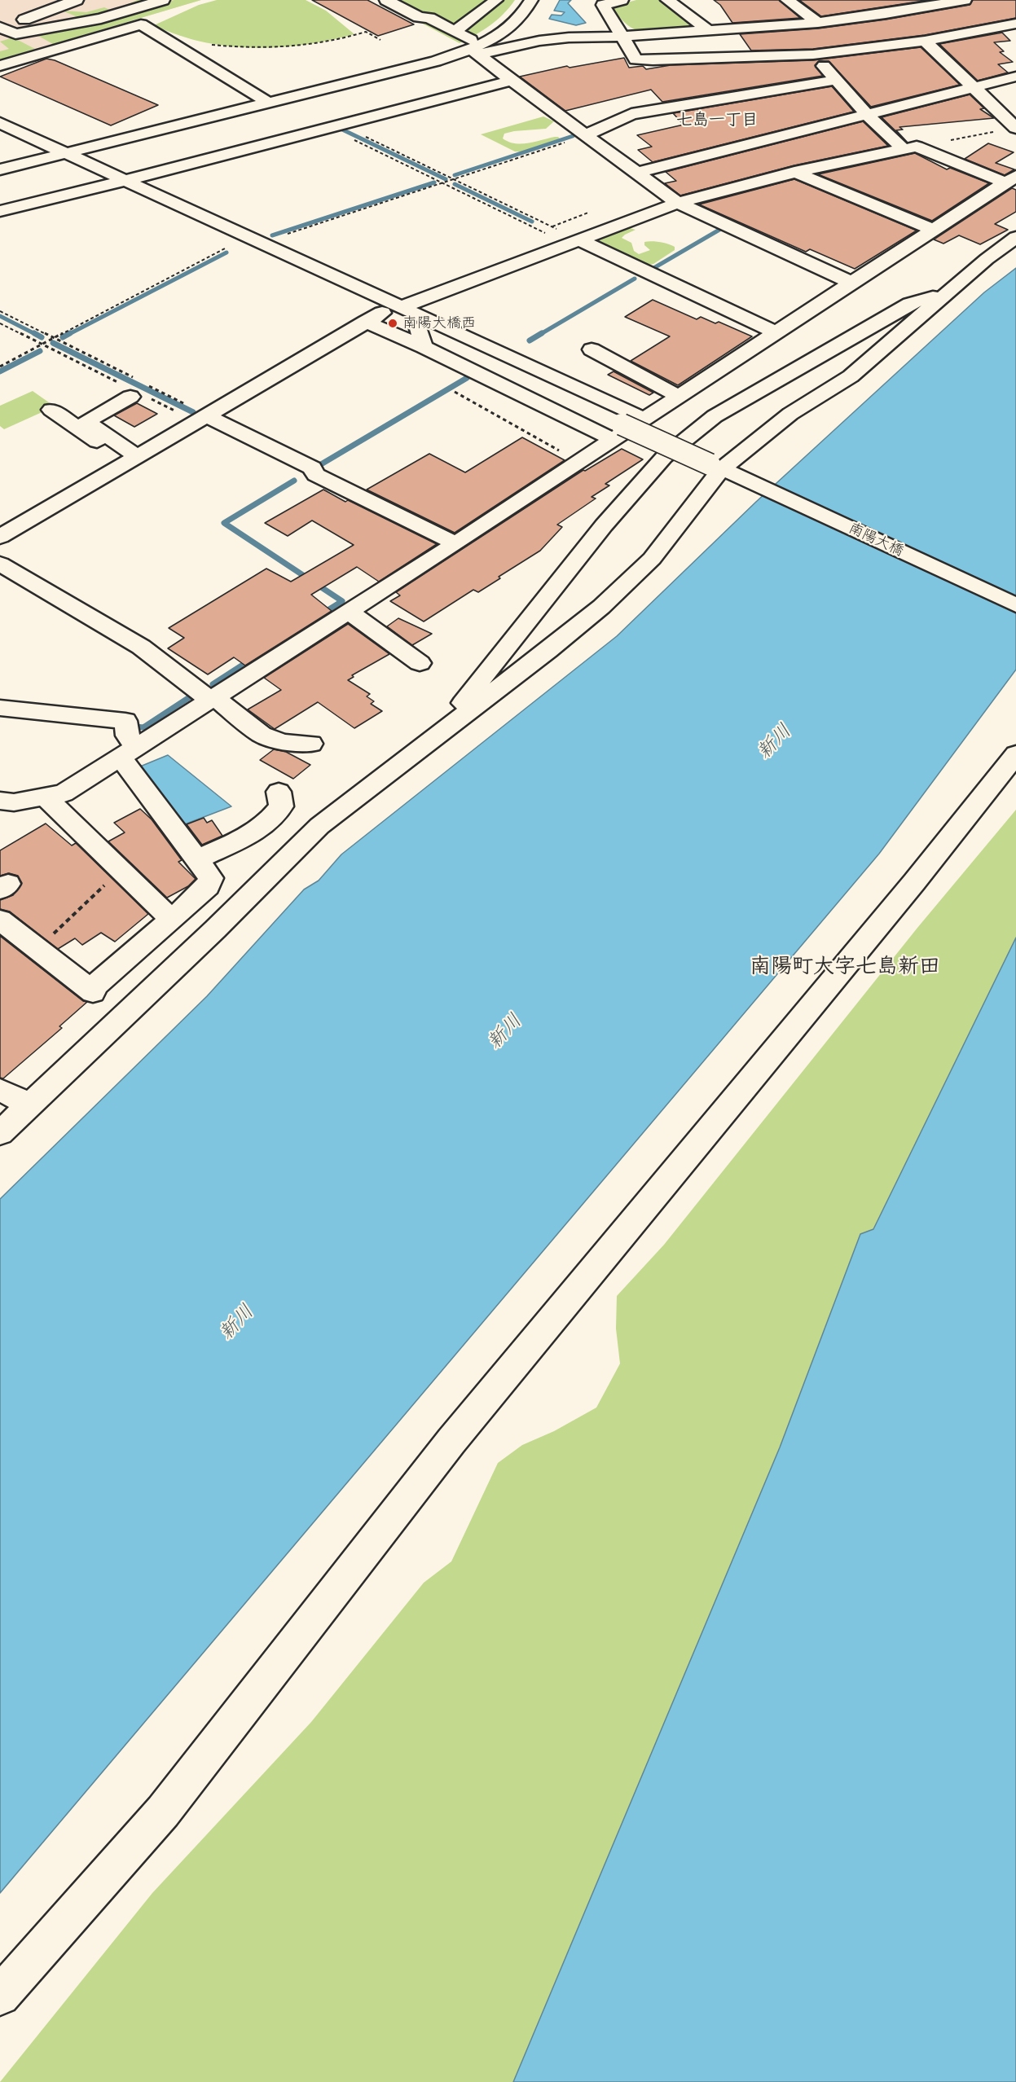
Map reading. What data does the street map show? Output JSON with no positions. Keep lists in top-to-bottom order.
{
  "streets": {
    "street": ["南陽大橋"]
  },
  "districts": ["七島一丁目", "南陽町大字七島新田"],
  "water": ["新川"],
  "places": ["南陽大橋西"]
}
